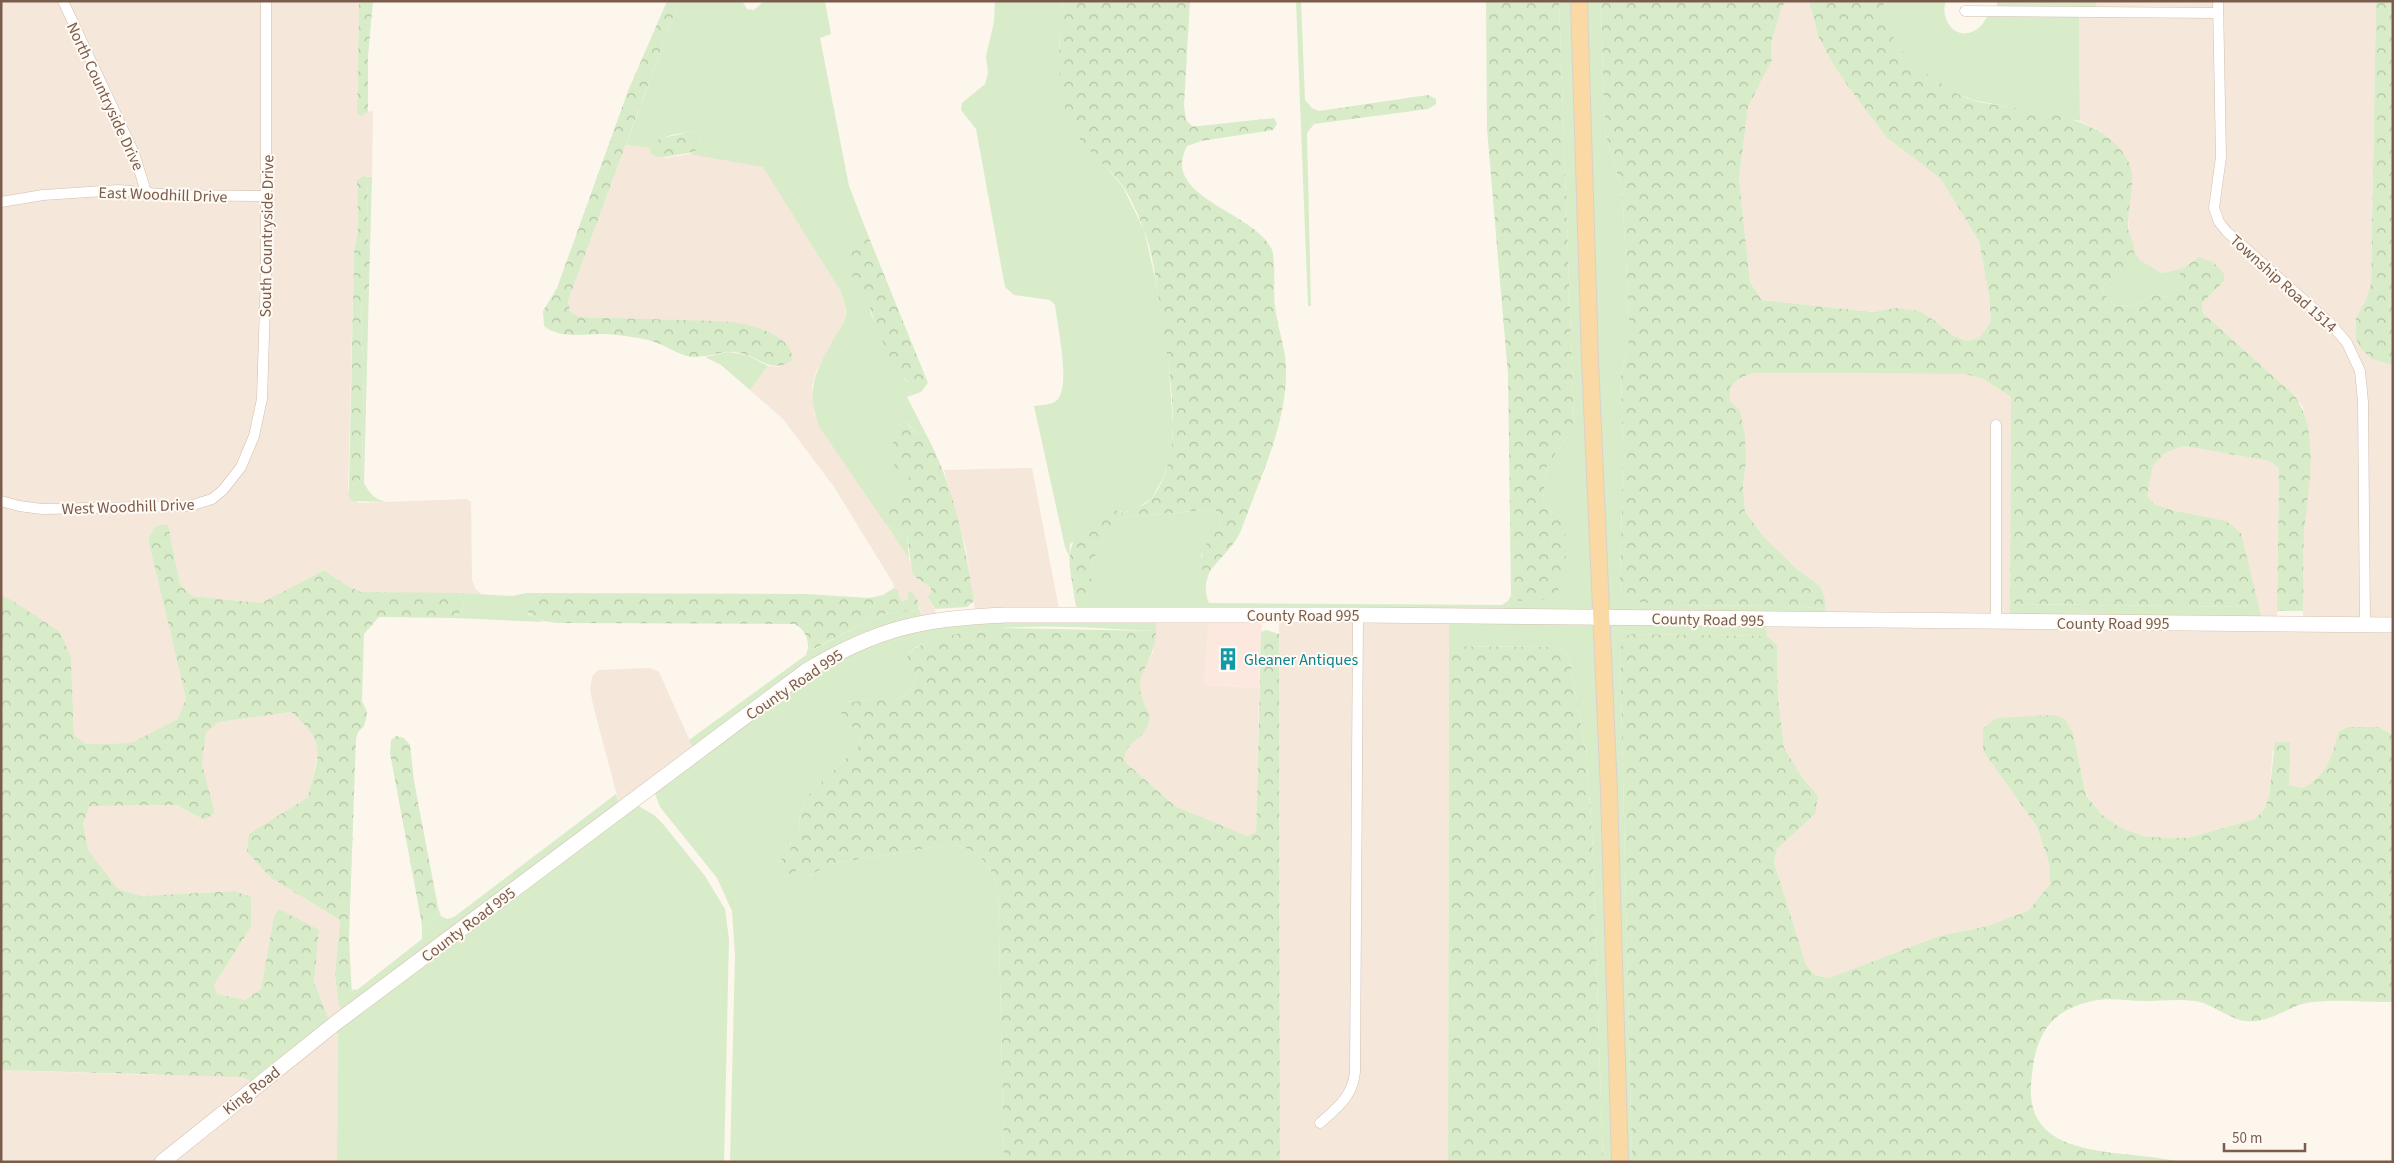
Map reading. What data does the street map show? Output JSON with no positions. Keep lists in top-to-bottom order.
{
  "streets": {
    "street": [
      "North Countryside Drive",
      "East Woodhill Drive",
      "South Countryside Drive",
      "Township Road 1514",
      "West Woodhill Drive",
      "County Road 995",
      "King Road"
    ]
  },
  "crossings": [
    ["North Countryside Drive", "East Woodhill Drive"],
    ["East Woodhill Drive", "South Countryside Drive"],
    ["South Countryside Drive", "West Woodhill Drive"],
    ["Township Road 1514", "County Road 995"],
    ["County Road 995", "King Road"]
  ],
  "places": {
    "building": ["Gleaner Antiques"]
  },
  "scale_bar": "50 m"
}
